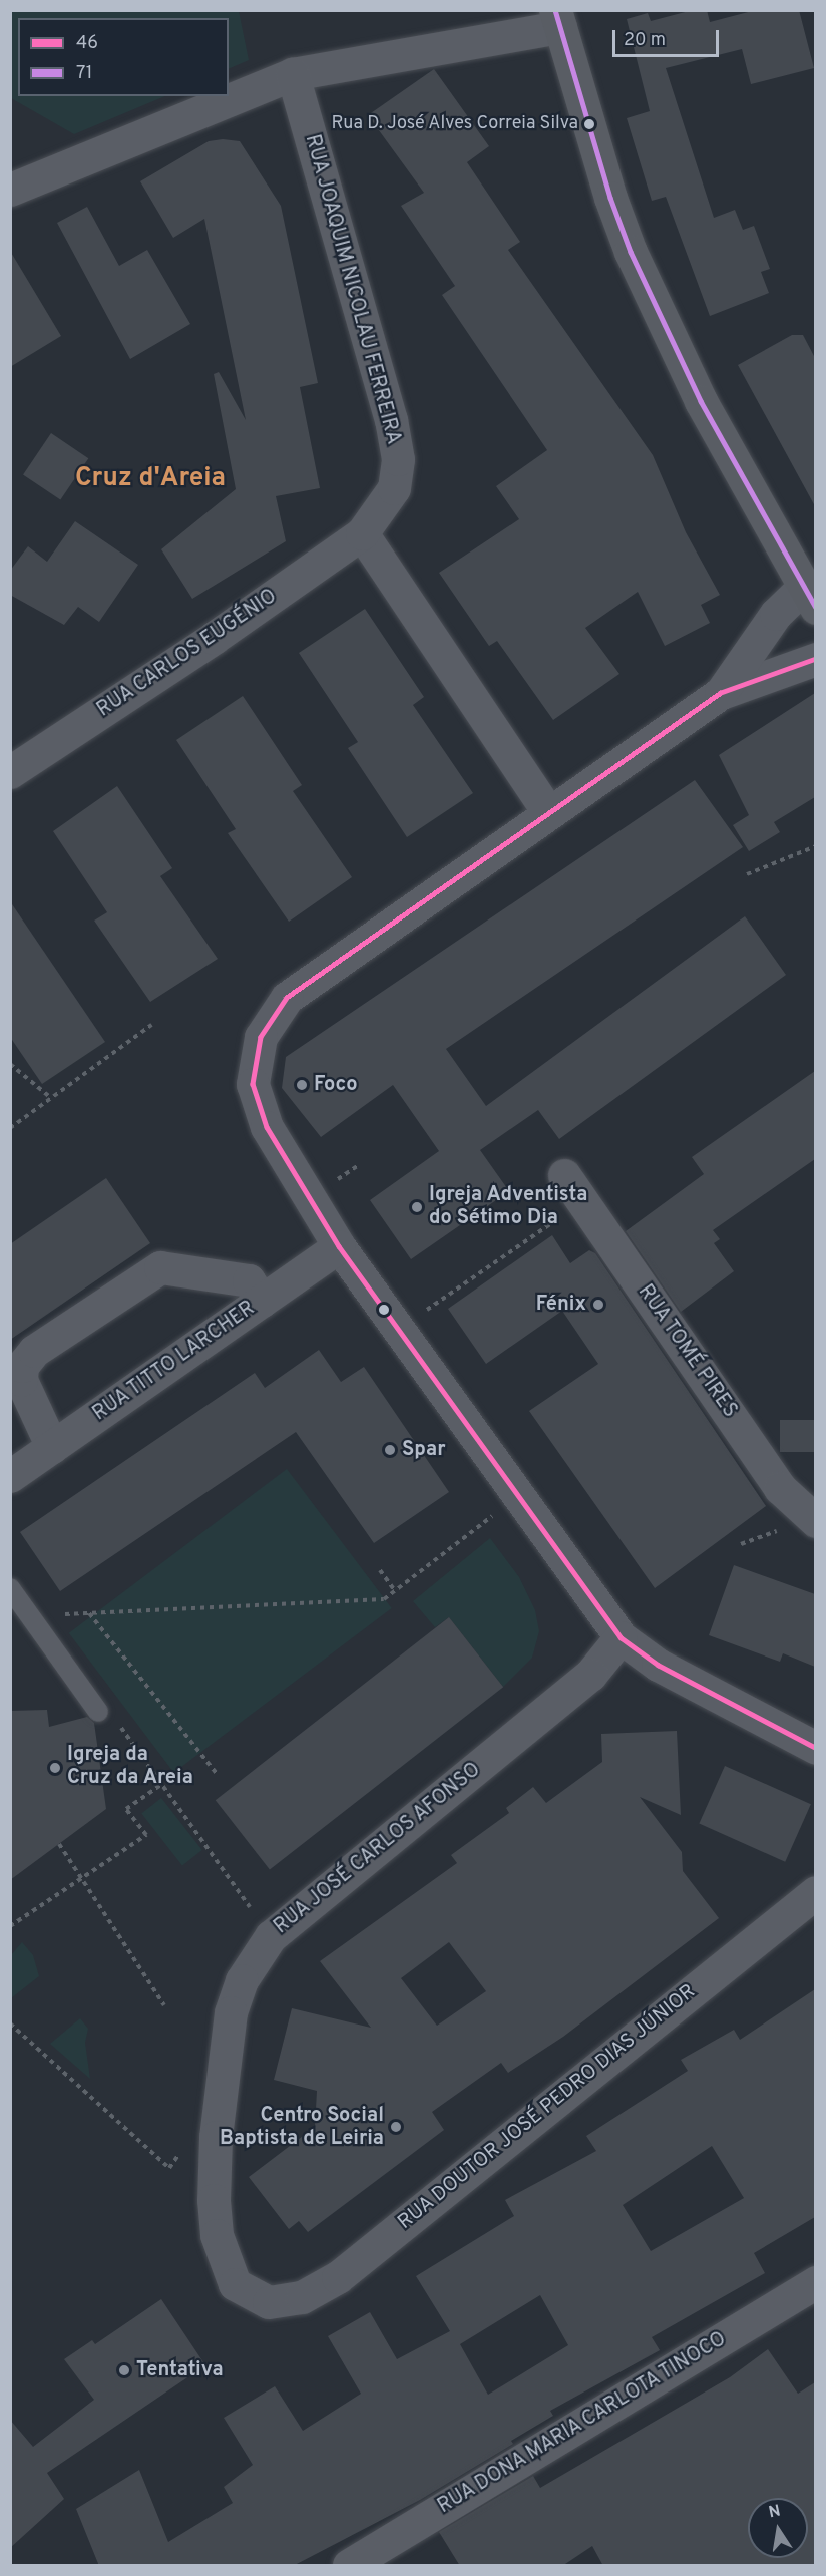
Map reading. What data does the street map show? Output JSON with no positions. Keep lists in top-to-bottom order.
{
  "streets": {
    "street": [
      "RUA JOAQUIM NICOLAU FERREIRA",
      "RUA CARLOS EUGÉNIO",
      "RUA TOMÉ PIRES",
      "RUA TITTO LARCHER",
      "RUA JOSÉ CARLOS AFONSO",
      "RUA DOUTOR JOSÉ PEDRO DIAS JÚNIOR",
      "RUA DONA MARIA CARLOTA TINOCO"
    ]
  },
  "crossings": [
    ["RUA JOAQUIM NICOLAU FERREIRA", "RUA CARLOS EUGÉNIO"],
    ["RUA JOSÉ CARLOS AFONSO", "RUA DOUTOR JOSÉ PEDRO DIAS JÚNIOR"]
  ],
  "districts": ["Cruz d'Areia"],
  "places": [
    "Rua D. José Alves Correia Silva",
    "Foco",
    "Igreja Adventista do Sétimo Dia",
    "Fénix",
    "Spar",
    "Igreja da Cruz da Areia",
    "Centro Social Baptista de Leiria",
    "Tentativa"
  ],
  "lines": ["transit line 71", "transit line 46"],
  "legend": ["46", "71"],
  "scale_bar": "20 m",
  "north": "top"
}
